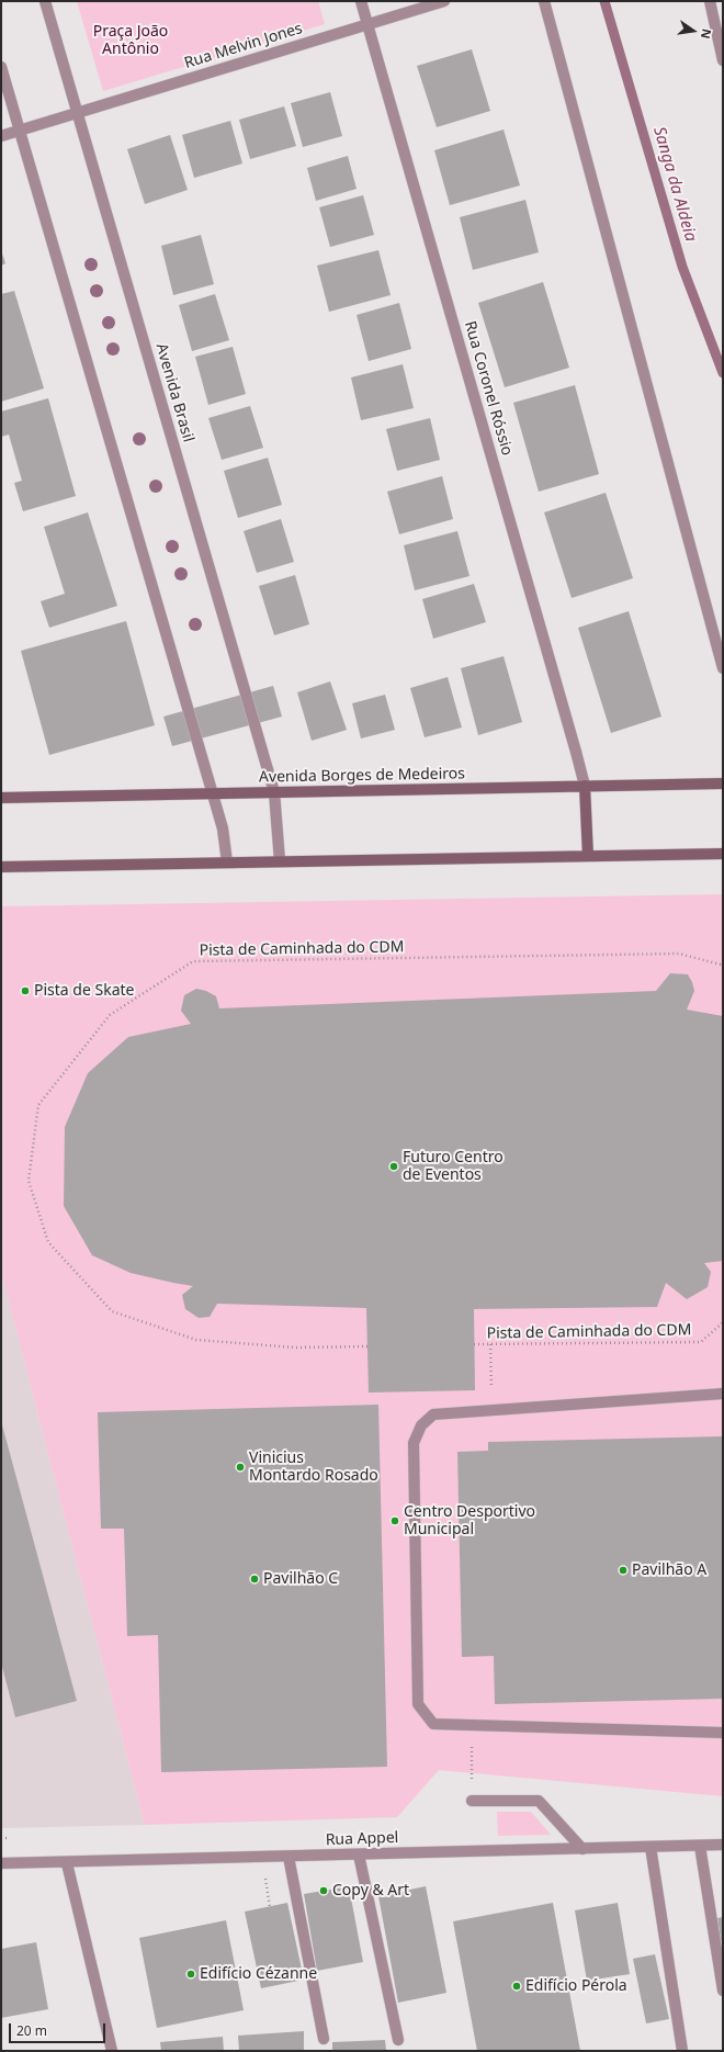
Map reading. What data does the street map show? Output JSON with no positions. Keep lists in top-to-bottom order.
{
  "streets": {
    "main road": ["Avenida Borges de Medeiros"],
    "street": [
      "Rua Melvin Jones",
      "Rua Coronel Róssio",
      "Avenida Brasil",
      "Rua Appel"
    ],
    "path": ["Pista de Caminhada do CDM"]
  },
  "crossings": [
    ["Rua Melvin Jones", "Rua Coronel Róssio"],
    ["Rua Melvin Jones", "Avenida Brasil"],
    ["Rua Coronel Róssio", "Avenida Borges de Medeiros"],
    ["Avenida Brasil", "Avenida Borges de Medeiros"]
  ],
  "water": ["Sanga da Aldeia"],
  "parks": ["Praça João Antônio"],
  "places": [
    "Pista de Skate",
    "Futuro Centro de Eventos",
    "Vinicius Montardo Rosado",
    "Centro Desportivo Municipal",
    "Pavilhão A",
    "Pavilhão C",
    "Copy & Art",
    "Edifício Cézanne",
    "Edifício Pérola"
  ],
  "scale_bar": "20 m",
  "north": "right"
}
